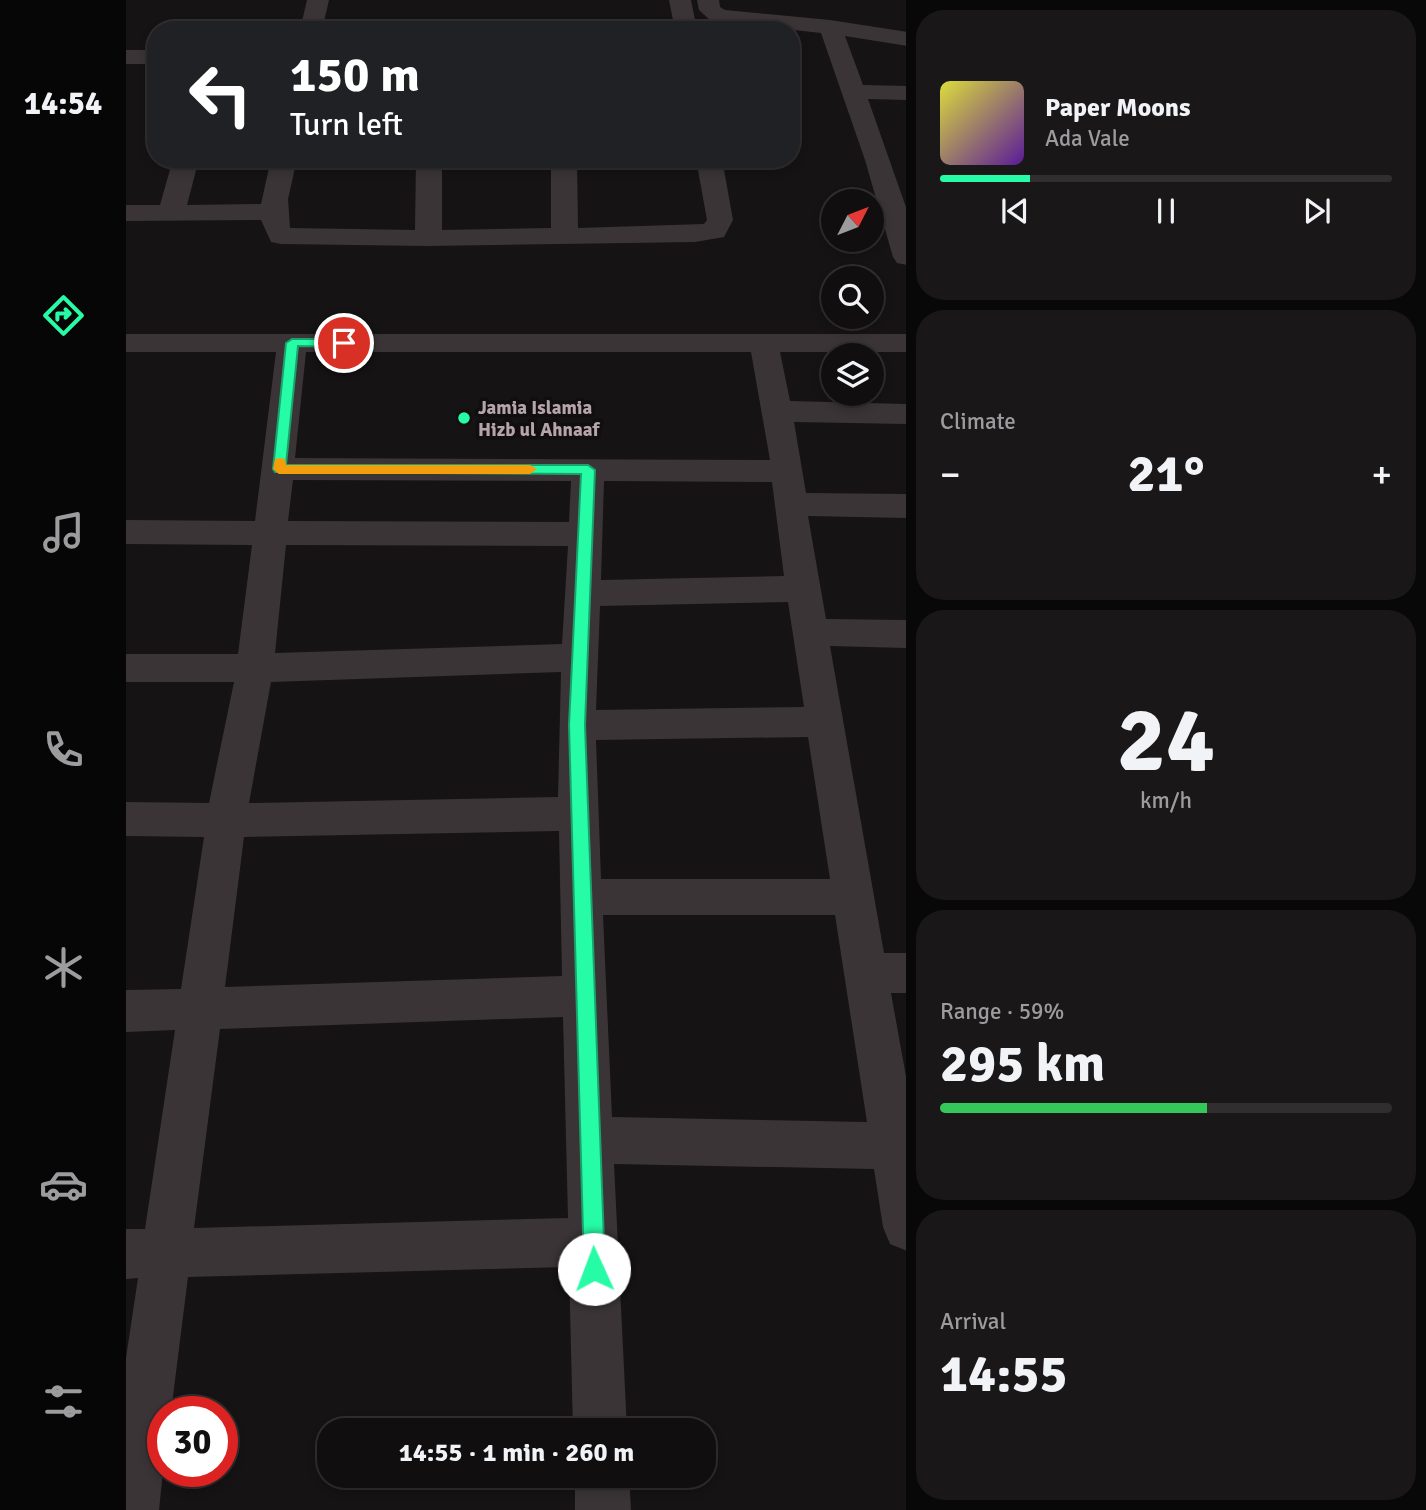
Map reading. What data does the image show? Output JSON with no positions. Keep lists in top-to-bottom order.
{
  "places": ["Jamia Islamia Hizb ul Ahnaaf"],
  "north": "top right",
  "page": {
    "tabs": "14:54",
    "turn": ["150 m", "Turn left"],
    "song": ["Paper Moons", "Ada Vale"],
    "tile": [
      "Climate",
      ["24", "km/h"],
      ["Range · 59%", "295 km"],
      ["Arrival", "14:55"]
    ],
    "heat": ["−", "21°", "+"],
    "limit": "30",
    "trip": "14:55 · 1 min · 260 m"
  }
}
